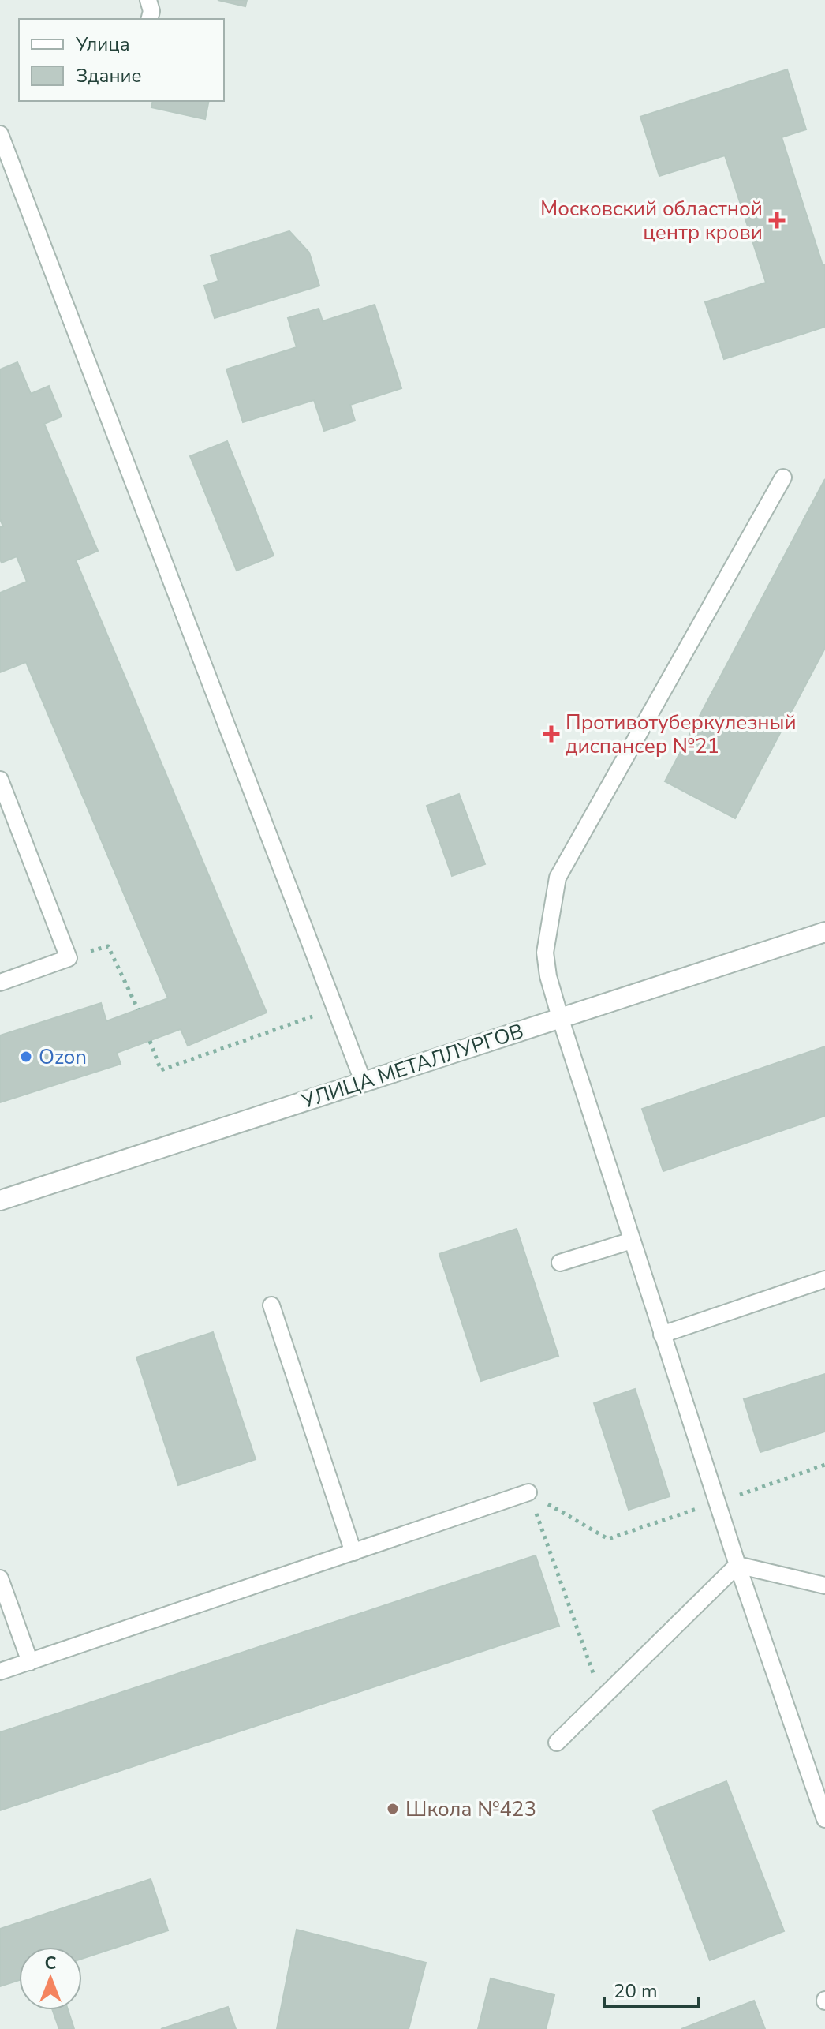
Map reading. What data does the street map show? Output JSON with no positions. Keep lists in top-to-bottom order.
{
  "streets": {
    "street": ["УЛИЦА МЕТАЛЛУРГОВ"]
  },
  "places": {
    "health": ["Московский областной центр крови", "Противотуберкулезный диспансер №21"],
    "other": ["Ozon", "Школа №423"]
  },
  "legend": ["Улица", "Здание"],
  "scale_bar": "20 m",
  "north": "top"
}
